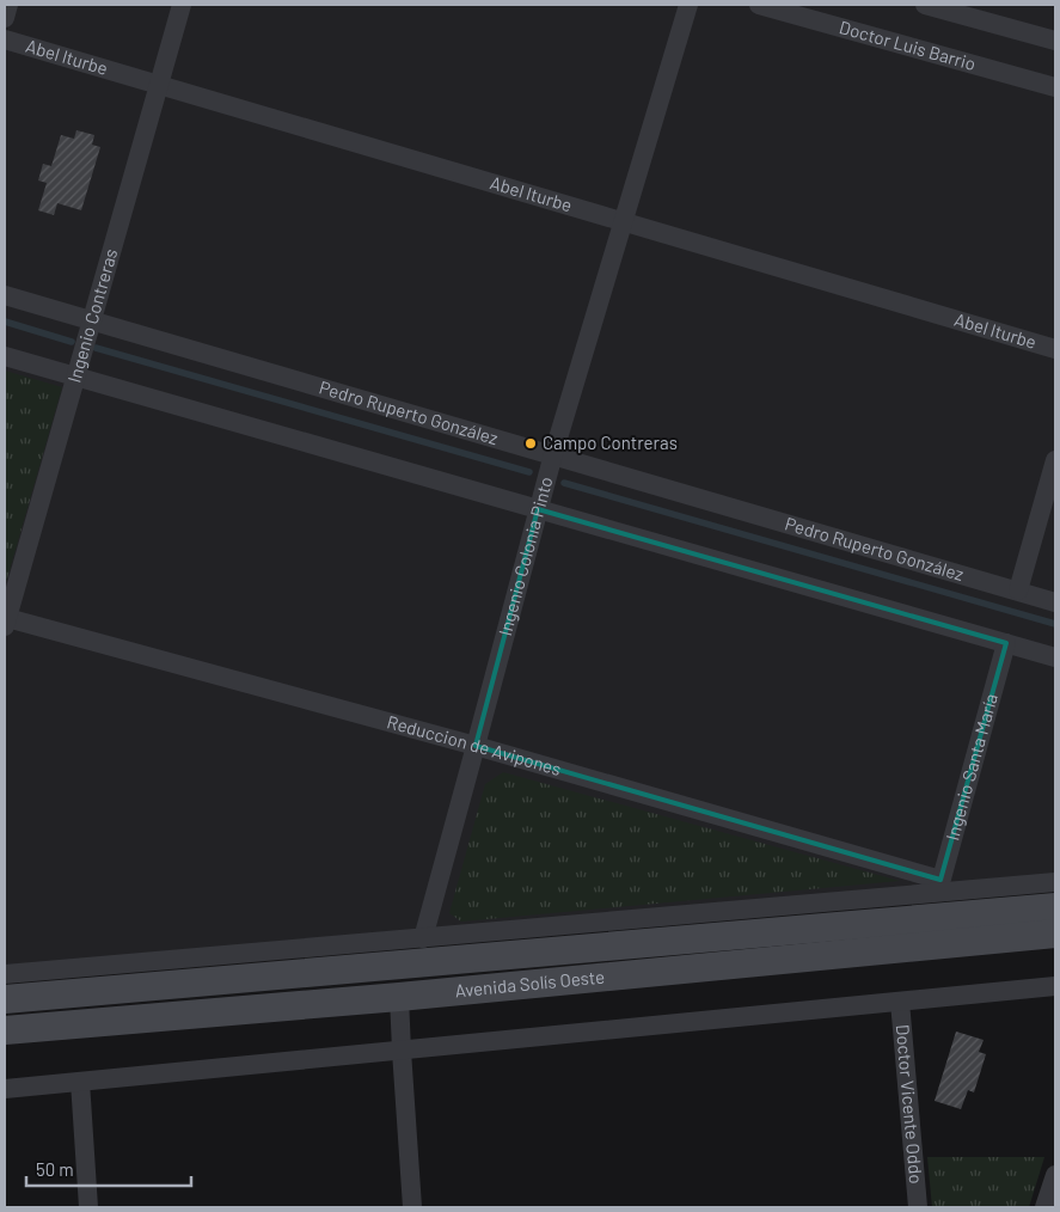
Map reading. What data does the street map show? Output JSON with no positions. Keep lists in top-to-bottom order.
{
  "streets": {
    "main road": ["Avenida Solís Oeste"],
    "street": [
      "Doctor Luis Barrio",
      "Abel Iturbe",
      "Ingenio Contreras",
      "Pedro Ruperto González",
      "Ingenio Colonia Pinto",
      "Reduccion de Avipones",
      "Ingenio Santa María",
      "Doctor Vicente Oddo"
    ]
  },
  "crossings": [
    ["Abel Iturbe", "Ingenio Contreras"],
    ["Abel Iturbe", "Ingenio Colonia Pinto"],
    ["Ingenio Contreras", "Pedro Ruperto González"],
    ["Ingenio Contreras", "Reduccion de Avipones"],
    ["Pedro Ruperto González", "Ingenio Colonia Pinto"],
    ["Ingenio Colonia Pinto", "Reduccion de Avipones"],
    ["Reduccion de Avipones", "Ingenio Santa María"]
  ],
  "places": ["Campo Contreras"],
  "scale_bar": "50 m"
}
